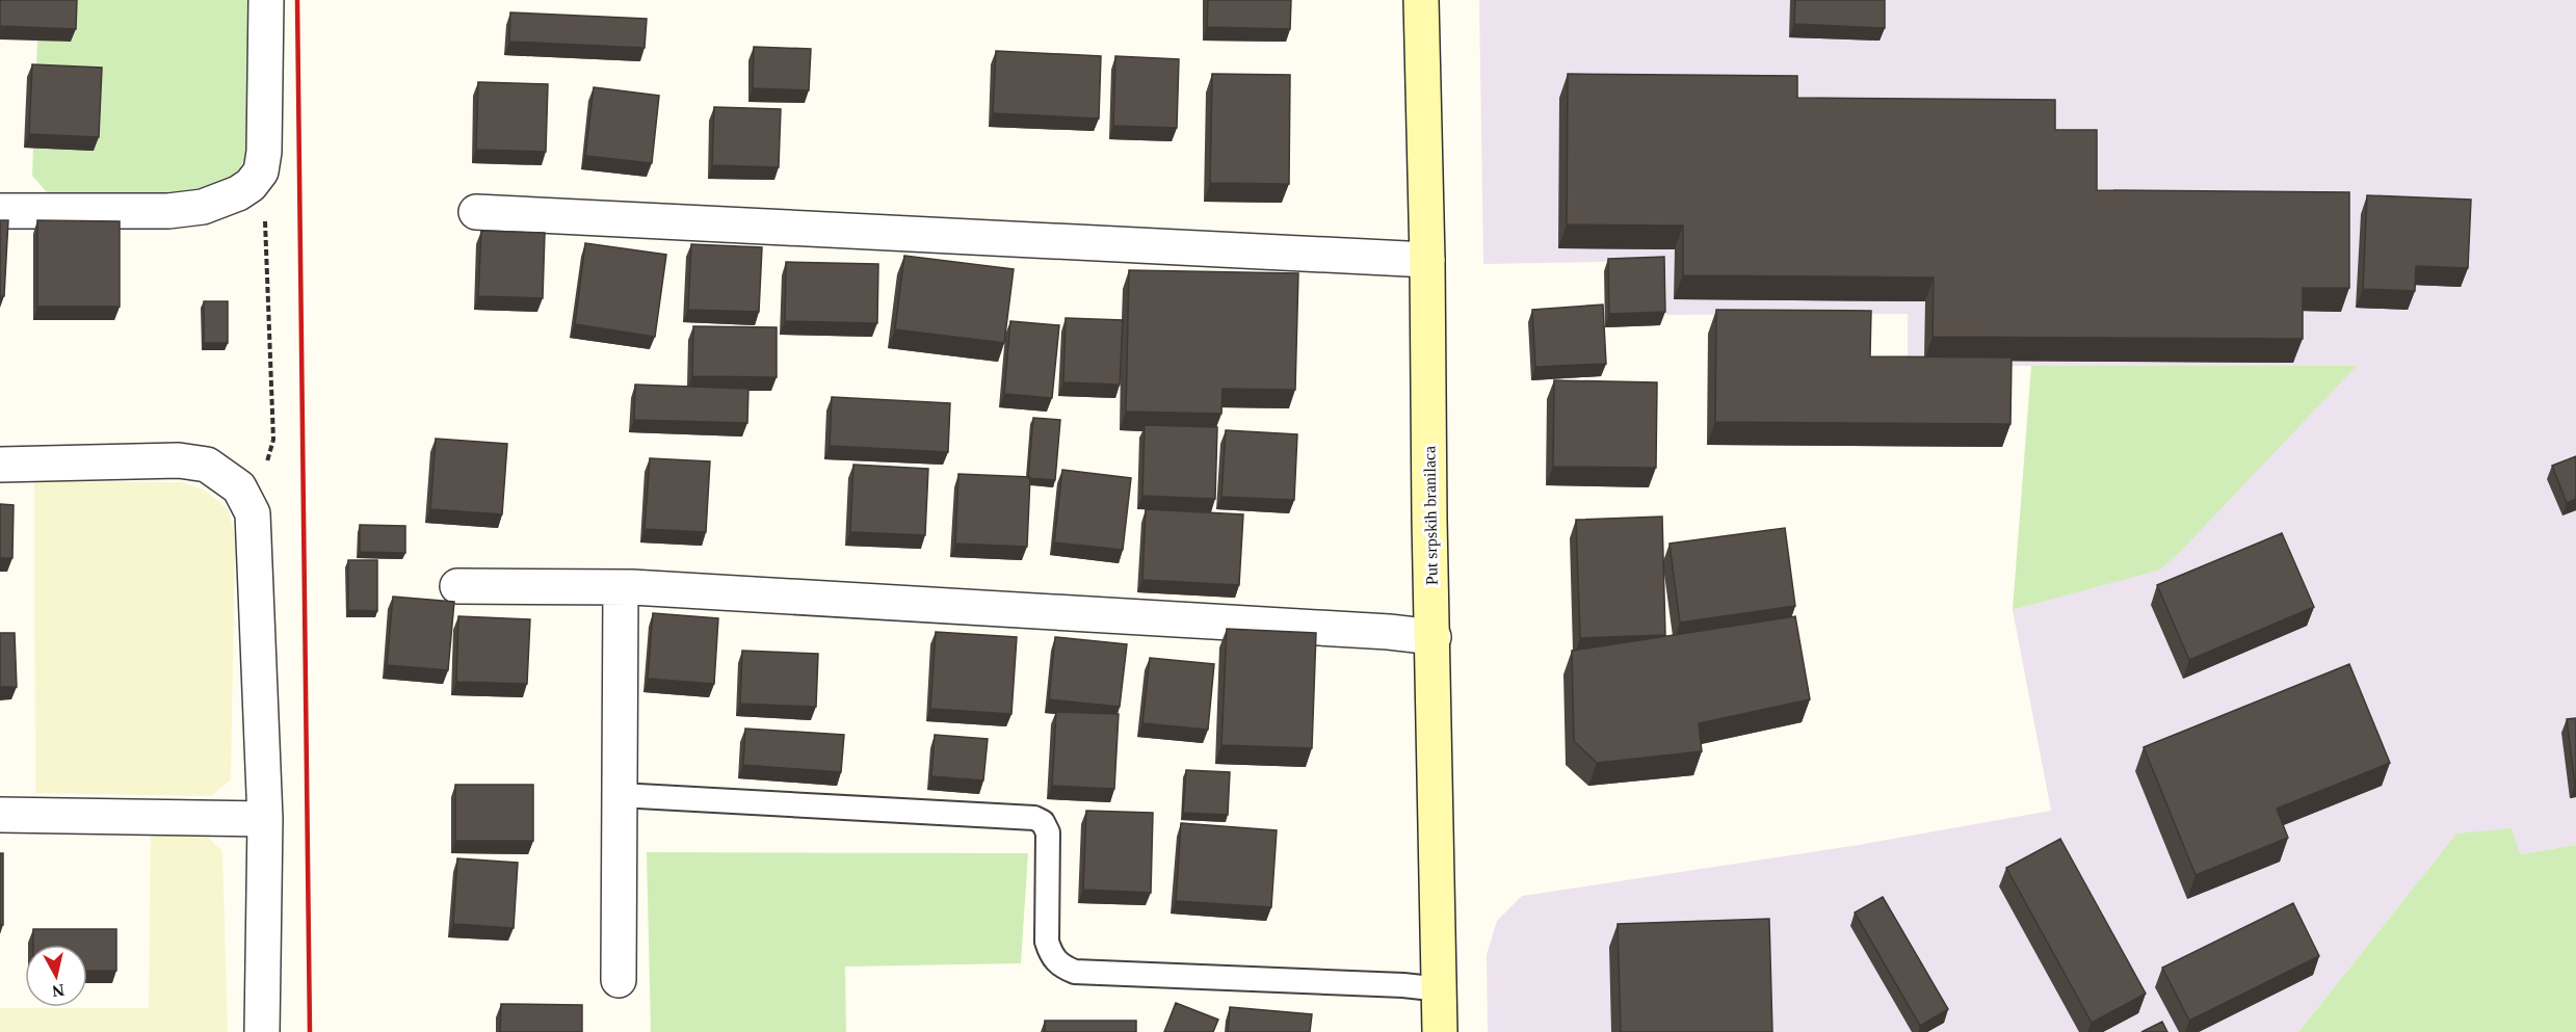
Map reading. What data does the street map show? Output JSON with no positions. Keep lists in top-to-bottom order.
{
  "streets": {
    "main road": ["Put srpskih branilaca"]
  },
  "north": "bottom"
}
